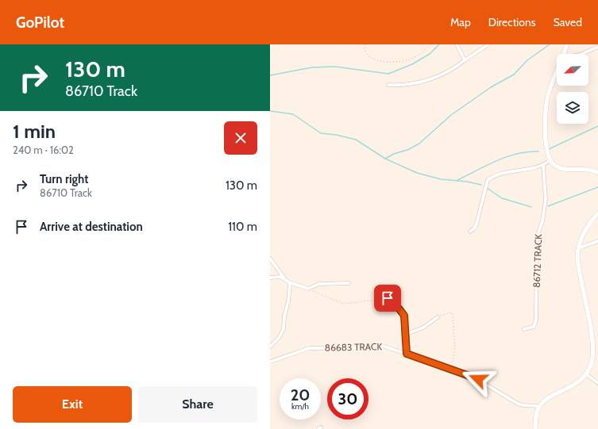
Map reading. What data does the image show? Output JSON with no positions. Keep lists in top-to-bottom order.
{
  "streets": {
    "street": ["86712 TRACK", "86683 TRACK"]
  },
  "north": "bottom left",
  "page": {
    "header": "GoPilot",
    "nav": ["Map", "Directions", "Saved"],
    "turn": ["130 m", "86710 Track"],
    "heading": ["1 min", "240 m · 16:02"],
    "list": [
      {
        "name": "Turn right",
        "note": "86710 Track",
        "value": "130 m"
      },
      {
        "name": "Arrive at destination",
        "value": "110 m"
      }
    ],
    "speed": "20 km/h",
    "limit": "30",
    "buttons": ["Exit", "Share"]
  }
}
